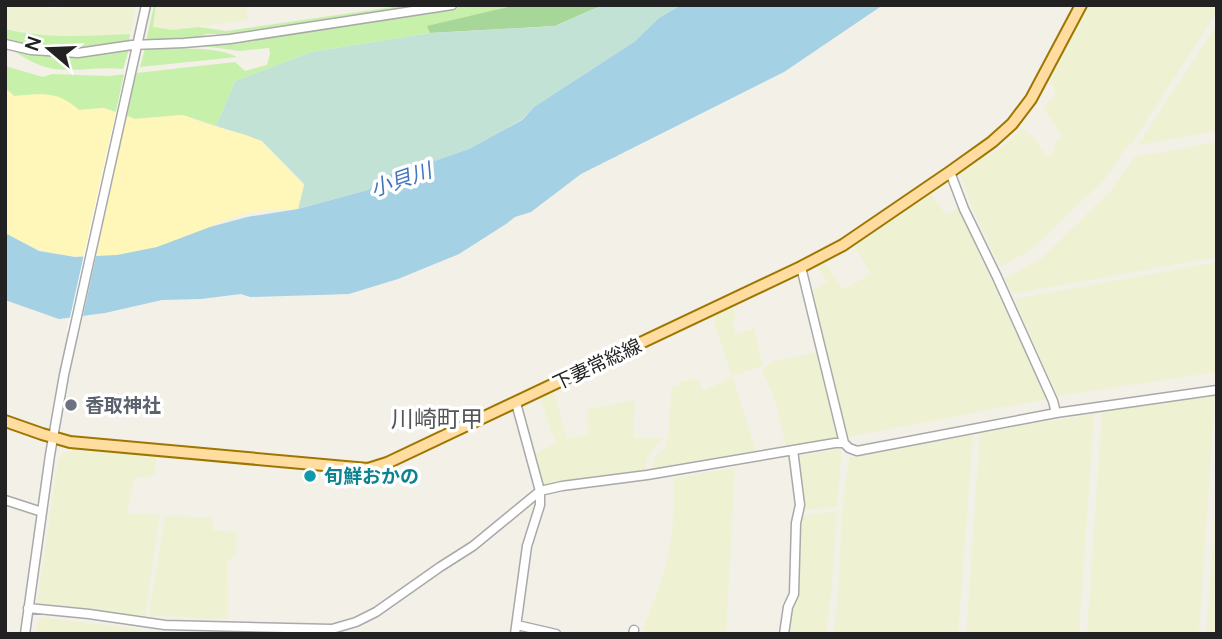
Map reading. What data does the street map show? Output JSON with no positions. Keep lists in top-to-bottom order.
{
  "streets": {
    "main road": ["下妻常総線"]
  },
  "districts": ["川崎町甲"],
  "water": ["小貝川"],
  "places": ["香取神社", "旬鮮おかの"],
  "north": "left"
}
